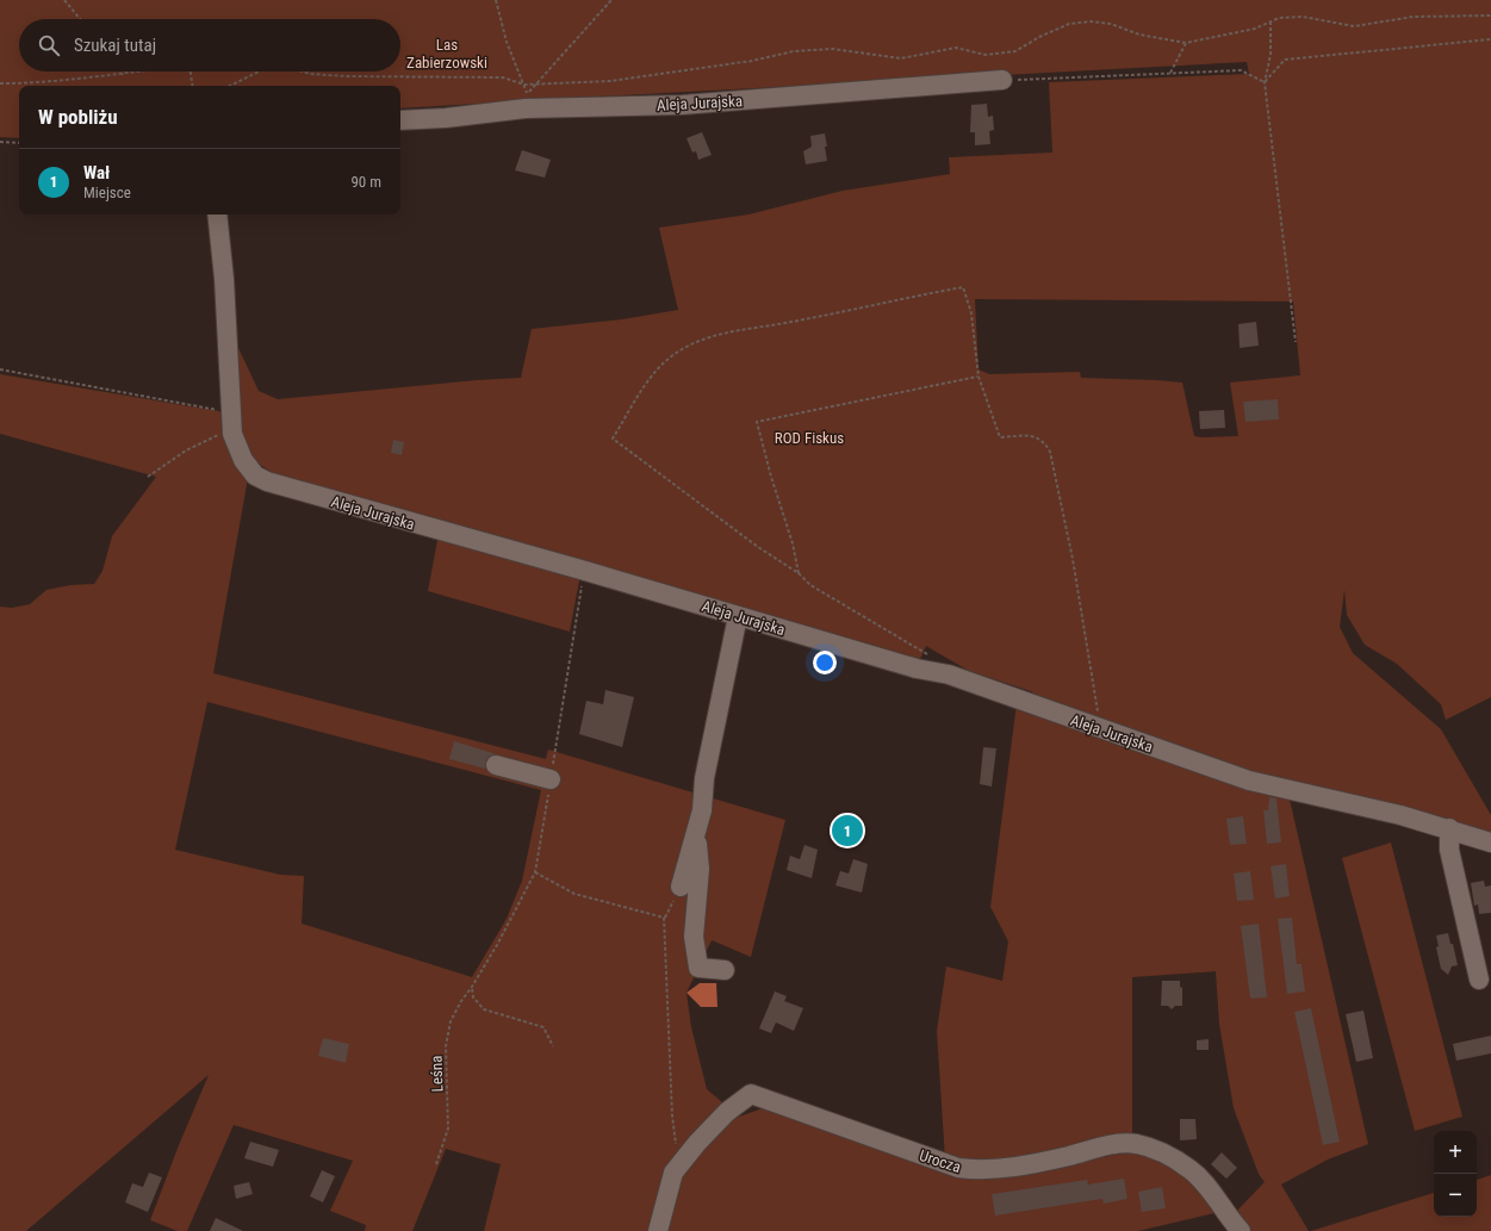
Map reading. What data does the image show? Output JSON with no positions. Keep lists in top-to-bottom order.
{
  "streets": {
    "street": ["Aleja Jurajska", "Urocza"],
    "path": ["Leśna"]
  },
  "parks": ["Las Zabierzowski", "ROD Fiskus"],
  "page": {
    "search": "Szukaj tutaj",
    "heading": "W pobliżu",
    "list": [
      {
        "mark": "1",
        "name": "Wał",
        "note": "Miejsce",
        "value": "90 m"
      }
    ],
    "pins": "1",
    "map_buttons": ["+", "−"]
  }
}
